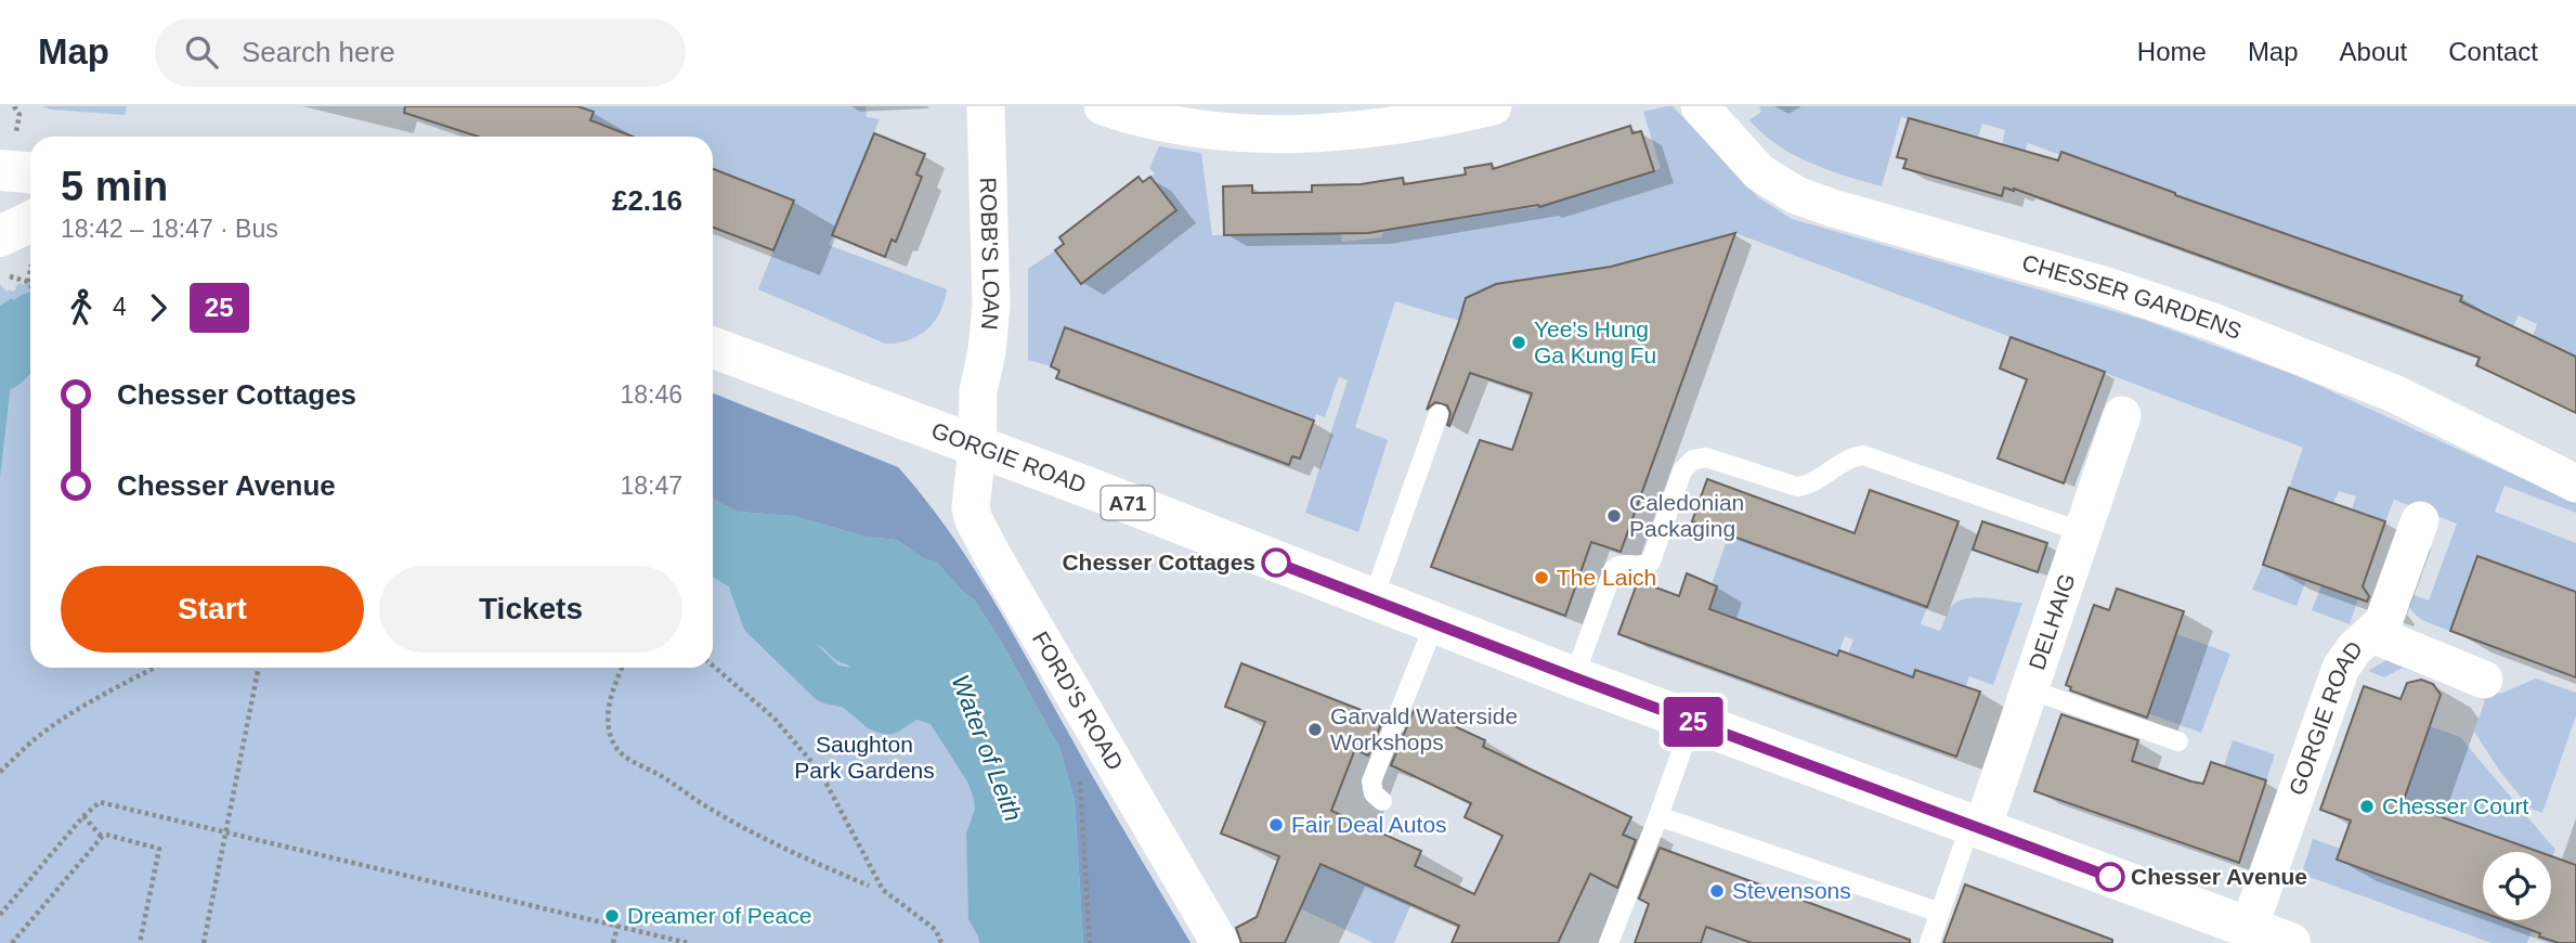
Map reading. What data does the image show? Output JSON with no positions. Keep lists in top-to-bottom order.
{
  "streets": {
    "main road": ["GORGIE ROAD", "A71"],
    "street": [
      "ROBB'S LOAN",
      "CHESSER GARDENS",
      "DELHAIG",
      "FORD'S ROAD"
    ]
  },
  "crossings": [
    ["ROBB'S LOAN", "GORGIE ROAD"],
    ["ROBB'S LOAN", "FORD'S ROAD"],
    ["GORGIE ROAD", "DELHAIG"],
    ["GORGIE ROAD", "FORD'S ROAD"]
  ],
  "water": ["Water of Leith"],
  "parks": ["Saughton Park Gardens"],
  "places": [
    "Yee's Hung Ga Kung Fu",
    "Caledonian Packaging",
    "Chesser Cottages",
    "The Laich",
    "Garvald Waterside Workshops",
    "Chesser Court",
    "Fair Deal Autos",
    "Chesser Avenue",
    "Stevensons",
    "Dreamer of Peace"
  ],
  "lines": ["bus line 25"],
  "page": {
    "header": "Map",
    "search": "Search here",
    "nav": [
      "Home",
      "Map",
      "About",
      "Contact"
    ],
    "on_map": "25",
    "heading": ["5 min", "18:42 – 18:47 · Bus", "£2.16"],
    "legs": ["4", "25"],
    "list": [
      {
        "name": "Chesser Cottages",
        "value": "18:46"
      },
      {
        "name": "Chesser Avenue",
        "value": "18:47"
      }
    ],
    "buttons": ["Start", "Tickets"]
  }
}
